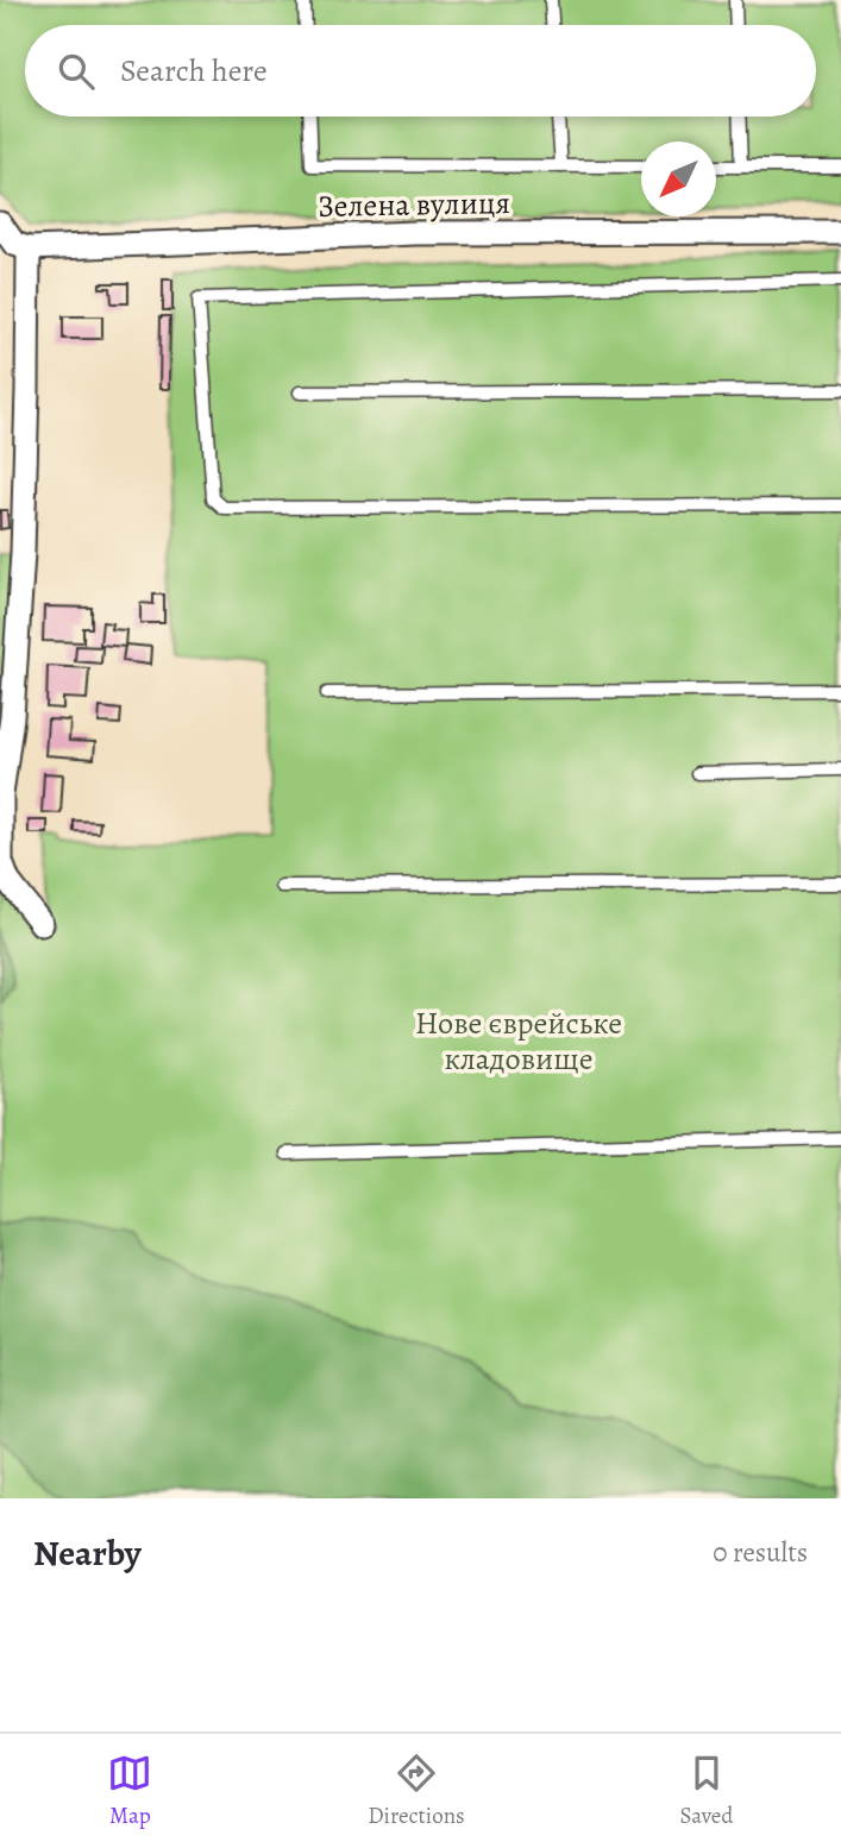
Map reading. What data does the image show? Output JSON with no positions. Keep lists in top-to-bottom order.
{
  "streets": {
    "street": ["Зелена вулиця"]
  },
  "parks": ["Нове єврейське кладовище"],
  "north": "bottom left",
  "page": {
    "search": "Search here",
    "heading": ["Nearby", "0 results"],
    "nav": ["Map", "Directions", "Saved"]
  }
}
